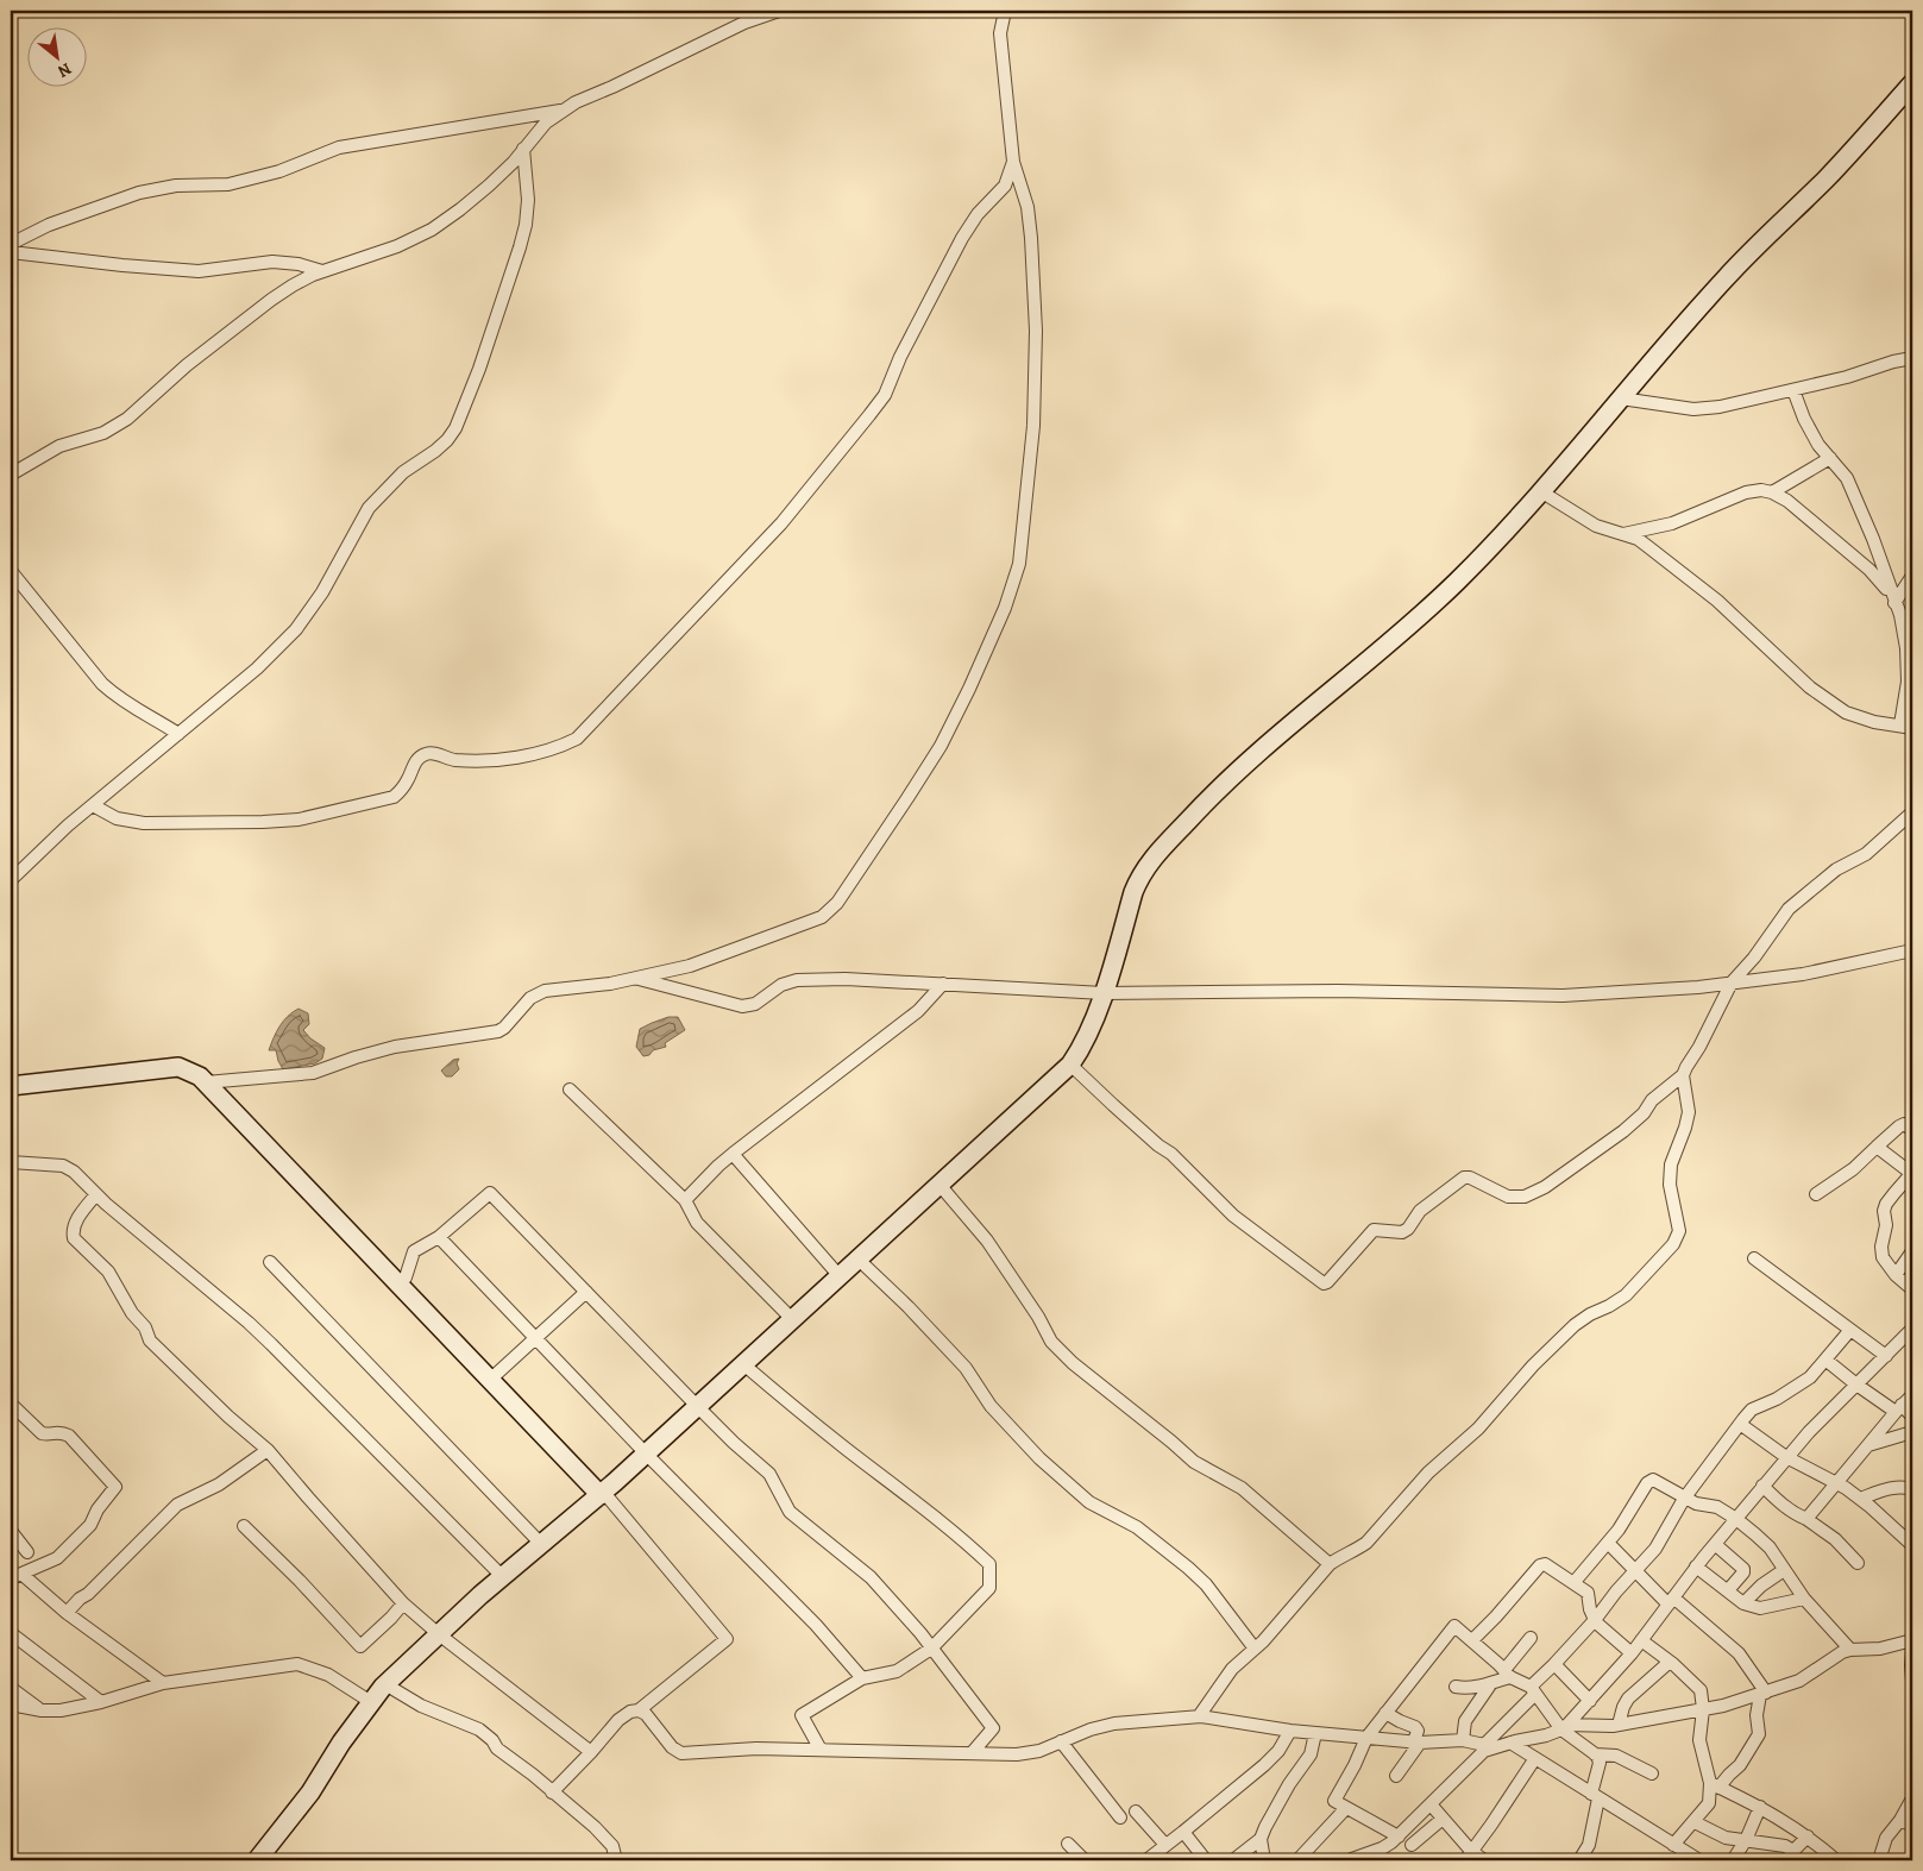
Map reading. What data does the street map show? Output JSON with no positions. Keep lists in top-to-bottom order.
{
  "north": "bottom right"
}
